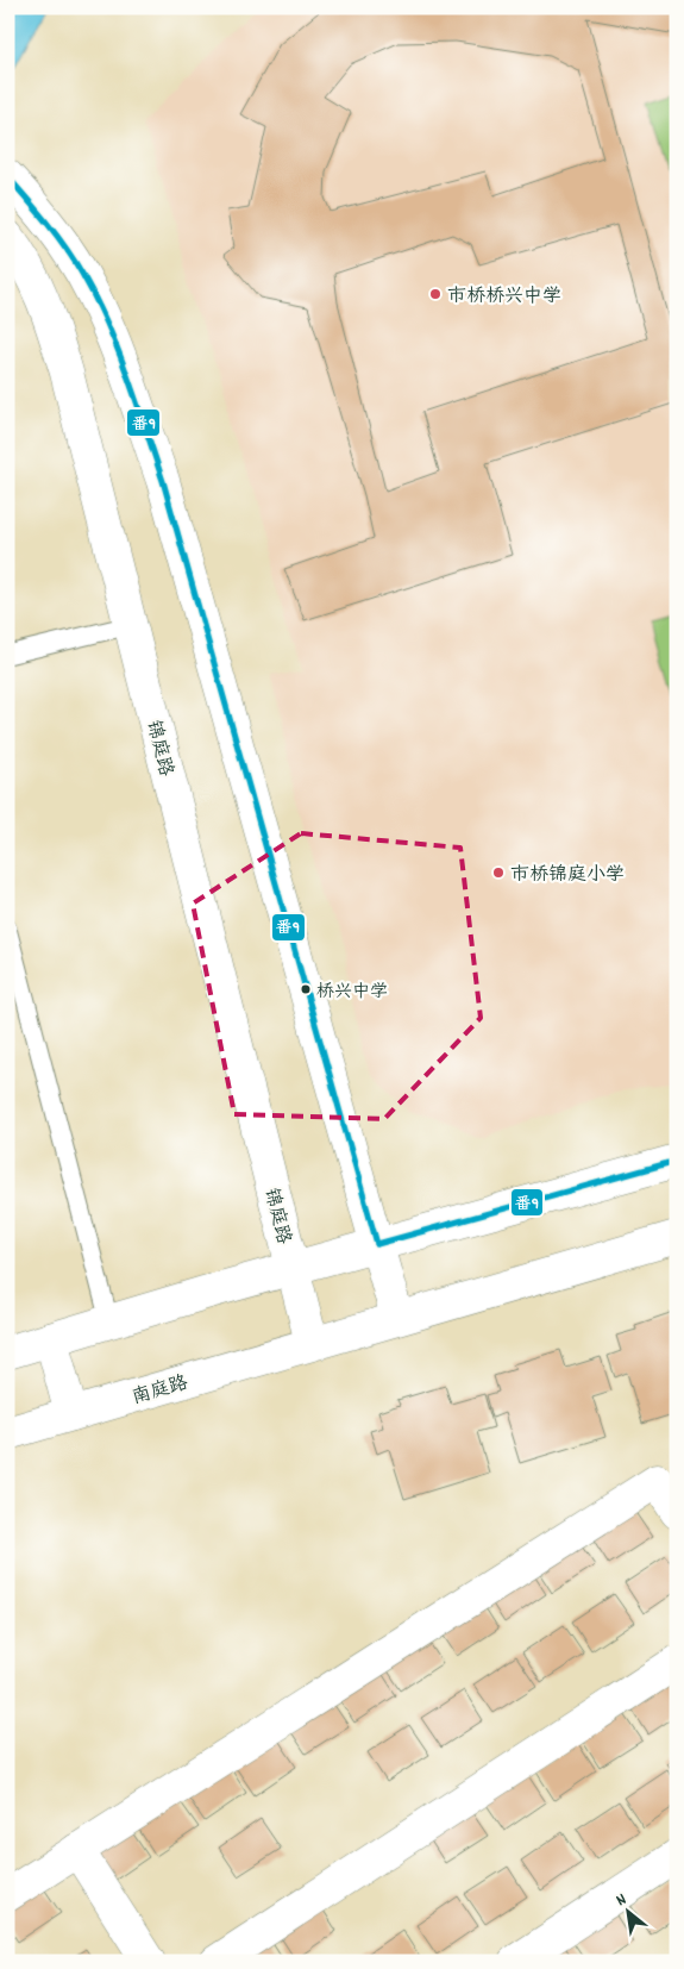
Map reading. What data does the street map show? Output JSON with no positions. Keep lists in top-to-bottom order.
{
  "streets": {
    "street": ["锦庭路", "南庭路"]
  },
  "crossings": [
    ["锦庭路", "南庭路"]
  ],
  "places": ["市桥桥兴中学", "市桥锦庭小学", "桥兴中学"],
  "lines": ["transit line 番9"],
  "north": "top left"
}
